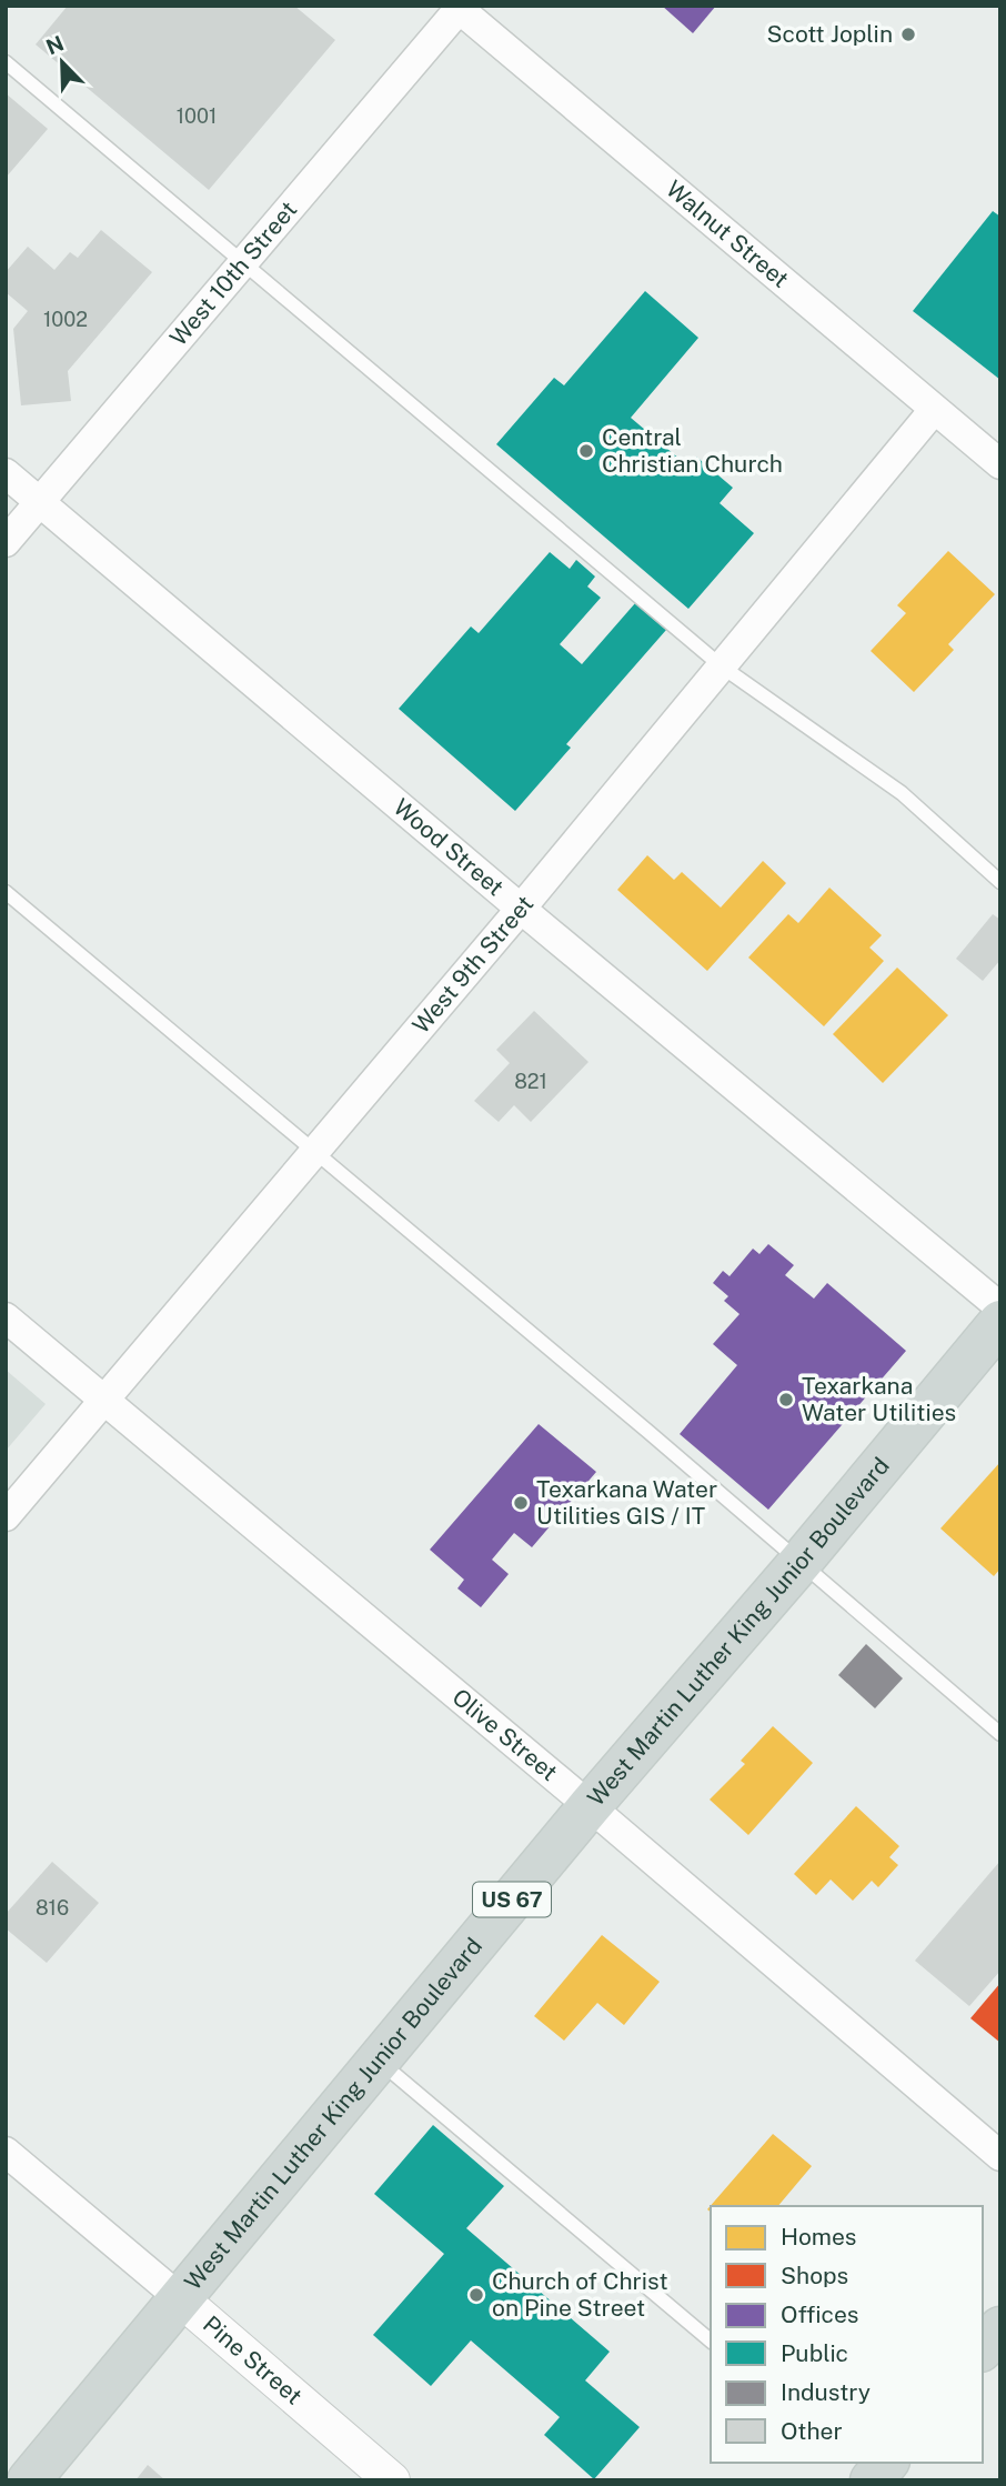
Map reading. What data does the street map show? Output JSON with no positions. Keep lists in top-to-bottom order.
{
  "streets": {
    "main road": ["West Martin Luther King Junior Boulevard", "US 67"],
    "street": [
      "Walnut Street",
      "West 10th Street",
      "Wood Street",
      "West 9th Street",
      "Olive Street",
      "Pine Street"
    ]
  },
  "crossings": [
    ["Walnut Street", "West 10th Street"],
    ["Walnut Street", "West 9th Street"],
    ["West 10th Street", "Wood Street"],
    ["Wood Street", "West 9th Street"],
    ["West 9th Street", "Olive Street"],
    ["West Martin Luther King Junior Boulevard", "Olive Street"],
    ["West Martin Luther King Junior Boulevard", "Pine Street"]
  ],
  "places": [
    "Scott Joplin",
    "Central Christian Church",
    "Texarkana Water Utilities",
    "Texarkana Water Utilities GIS / IT",
    "Church of Christ on Pine Street"
  ],
  "house_numbers": [
    "1001",
    "1002",
    "821",
    "816"
  ],
  "legend": [
    "Homes",
    "Shops",
    "Offices",
    "Public",
    "Industry",
    "Other"
  ],
  "north": "top left"
}
